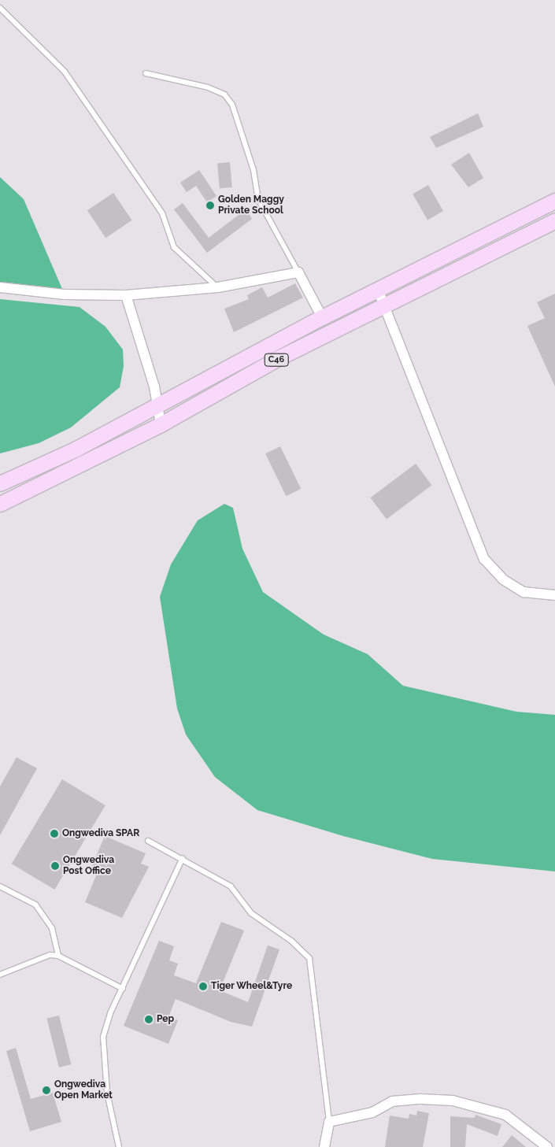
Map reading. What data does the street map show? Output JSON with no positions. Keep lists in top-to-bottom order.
{
  "streets": {
    "main road": ["C46"]
  },
  "places": [
    "Golden Maggy Private School",
    "Ongwediva SPAR",
    "Ongwediva Post Office",
    "Tiger Wheel&Tyre",
    "Pep",
    "Ongwediva Open Market"
  ]
}
